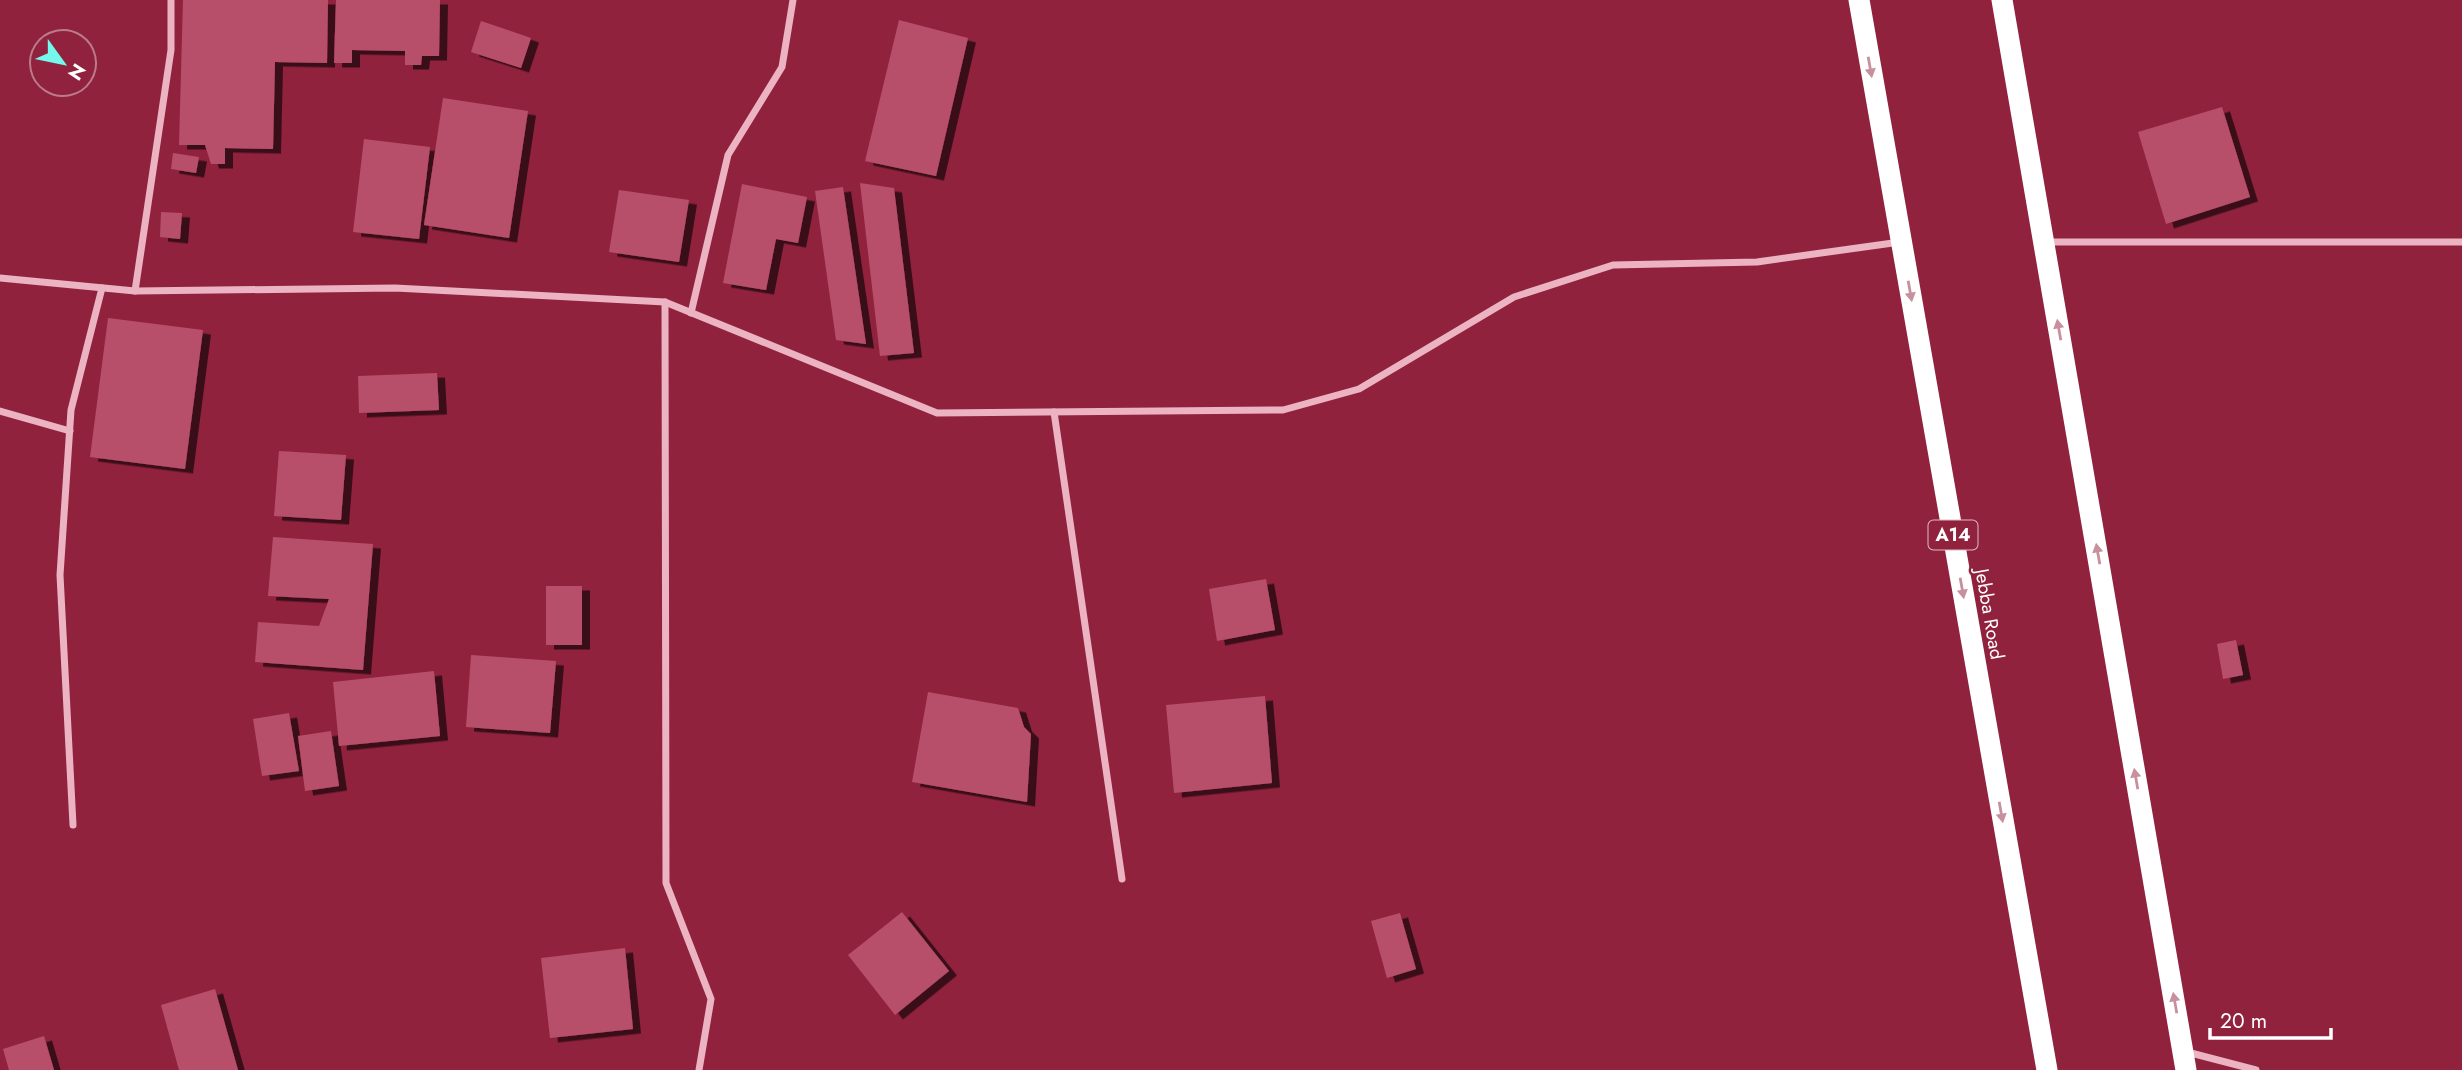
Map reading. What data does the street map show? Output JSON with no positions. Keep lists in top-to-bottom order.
{
  "streets": {
    "highway": ["A14", "Jebba Road"]
  },
  "scale_bar": "20 m",
  "north": "bottom right"
}
